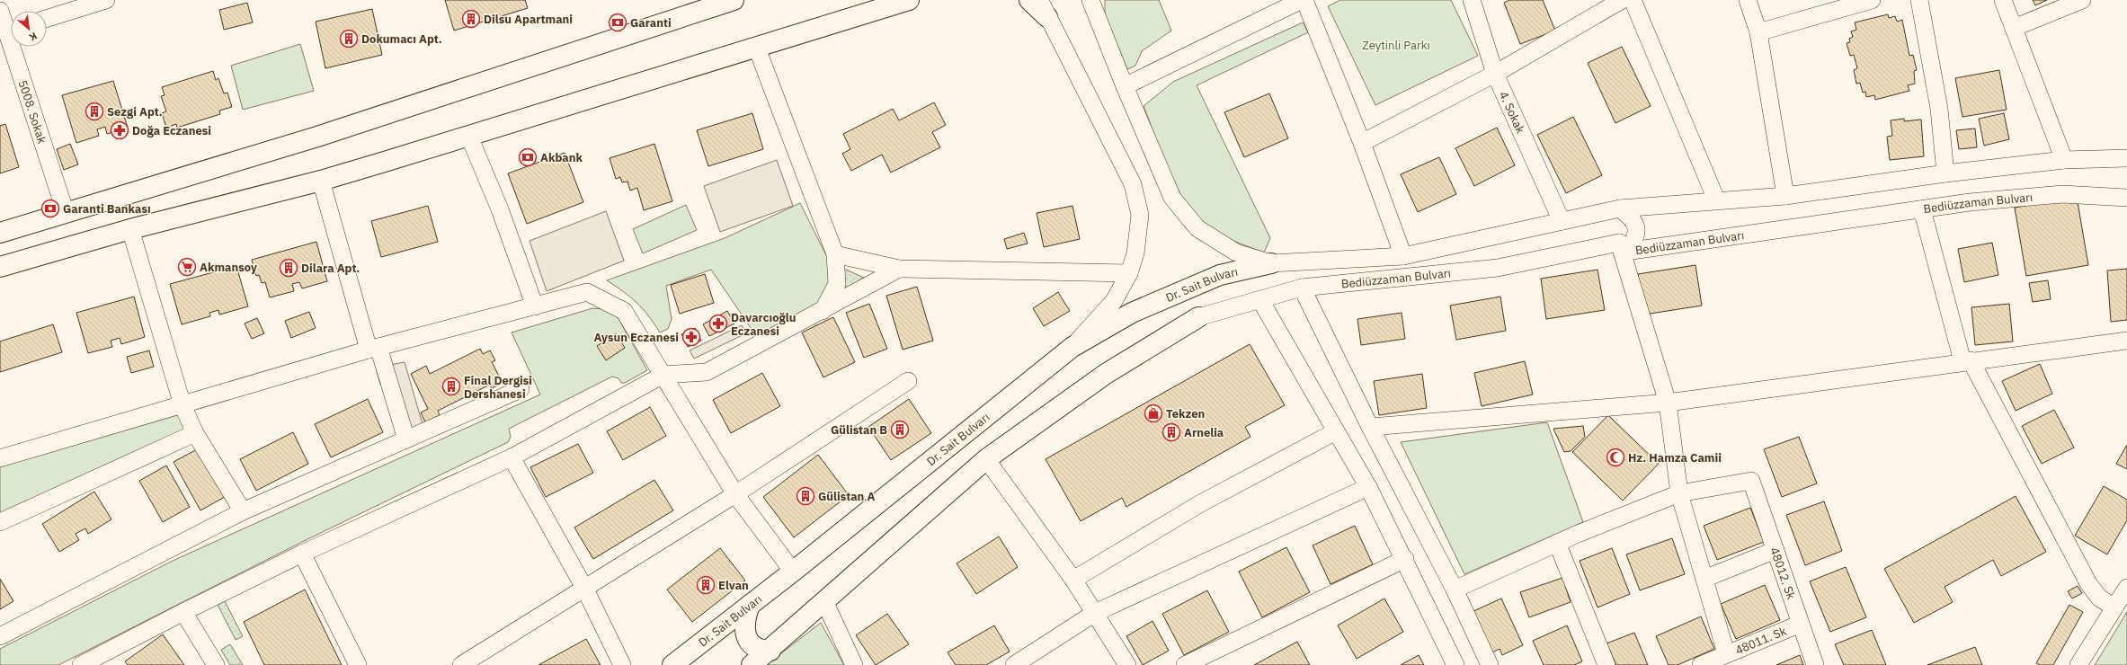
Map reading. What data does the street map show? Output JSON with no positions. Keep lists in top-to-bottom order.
{
  "streets": {
    "main road": ["Dr. Sait Bulvarı"],
    "street": [
      "5008. Sokak",
      "4. Sokak",
      "Bediüzzaman Bulvarı",
      "48012. Sk",
      "48011. Sk"
    ]
  },
  "crossings": [
    ["4. Sokak", "Bediüzzaman Bulvarı"],
    ["Bediüzzaman Bulvarı", "Dr. Sait Bulvarı"],
    ["48012. Sk", "48011. Sk"]
  ],
  "parks": ["Zeytinli Parkı"],
  "places": {
    "building": [
      "Dilsu Apartmani",
      "Dokumacı Apt.",
      "Sezgi Apt.",
      "Dilara Apt.",
      "Final Dergisi Dershanesi",
      "Gülistan B",
      "Arnelia",
      "Gülistan A",
      "Elvan"
    ],
    "bank": ["Garanti", "Akbank", "Garanti Bankası"],
    "pharmacy": ["Doğa Eczanesi", "Davarcıoğlu Eczanesi", "Aysun Eczanesi"],
    "supermarket": ["Akmansoy"],
    "shop": ["Tekzen"],
    "mosque": ["Hz. Hamza Camii"]
  },
  "north": "bottom right"
}
